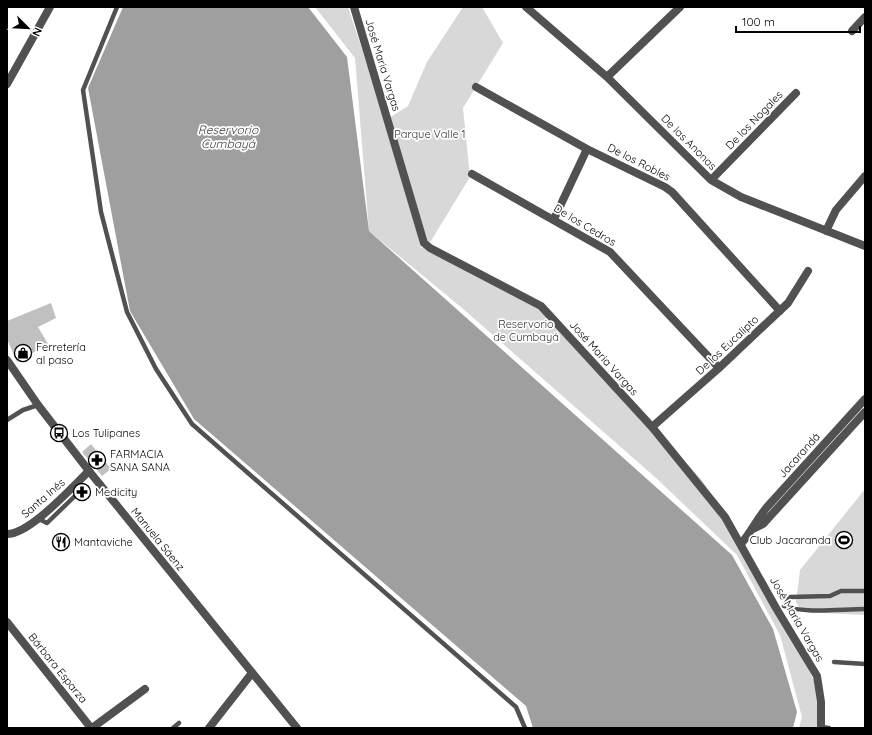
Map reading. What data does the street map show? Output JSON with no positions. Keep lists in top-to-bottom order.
{
  "streets": {
    "street": [
      "José Maria Vargas",
      "De los Nogales",
      "De las Anonas",
      "De los Robles",
      "De los Cedros",
      "De los Eucalipto",
      "Jacarandá",
      "Santa Inés",
      "Manuela Sáenz",
      "Bárbara Esparza"
    ]
  },
  "crossings": [
    ["José Maria Vargas", "De los Eucalipto"],
    ["José Maria Vargas", "Jacarandá"],
    ["De los Nogales", "De las Anonas"],
    ["De los Robles", "De los Eucalipto"],
    ["De los Cedros", "De los Eucalipto"],
    ["Santa Inés", "Manuela Sáenz"]
  ],
  "water": ["Reservorio Cumbayá"],
  "parks": ["Parque Valle 1", "Reservorio de Cumbayá"],
  "places": {
    "shop": ["Ferretería al paso"],
    "bus stop": ["Los Tulipanes"],
    "pharmacy": ["FARMACIA SANA SANA", "Medicity"],
    "sports": ["Club Jacaranda"],
    "restaurant": ["Mantaviche"]
  },
  "scale_bar": "100 m",
  "north": "bottom right"
}
